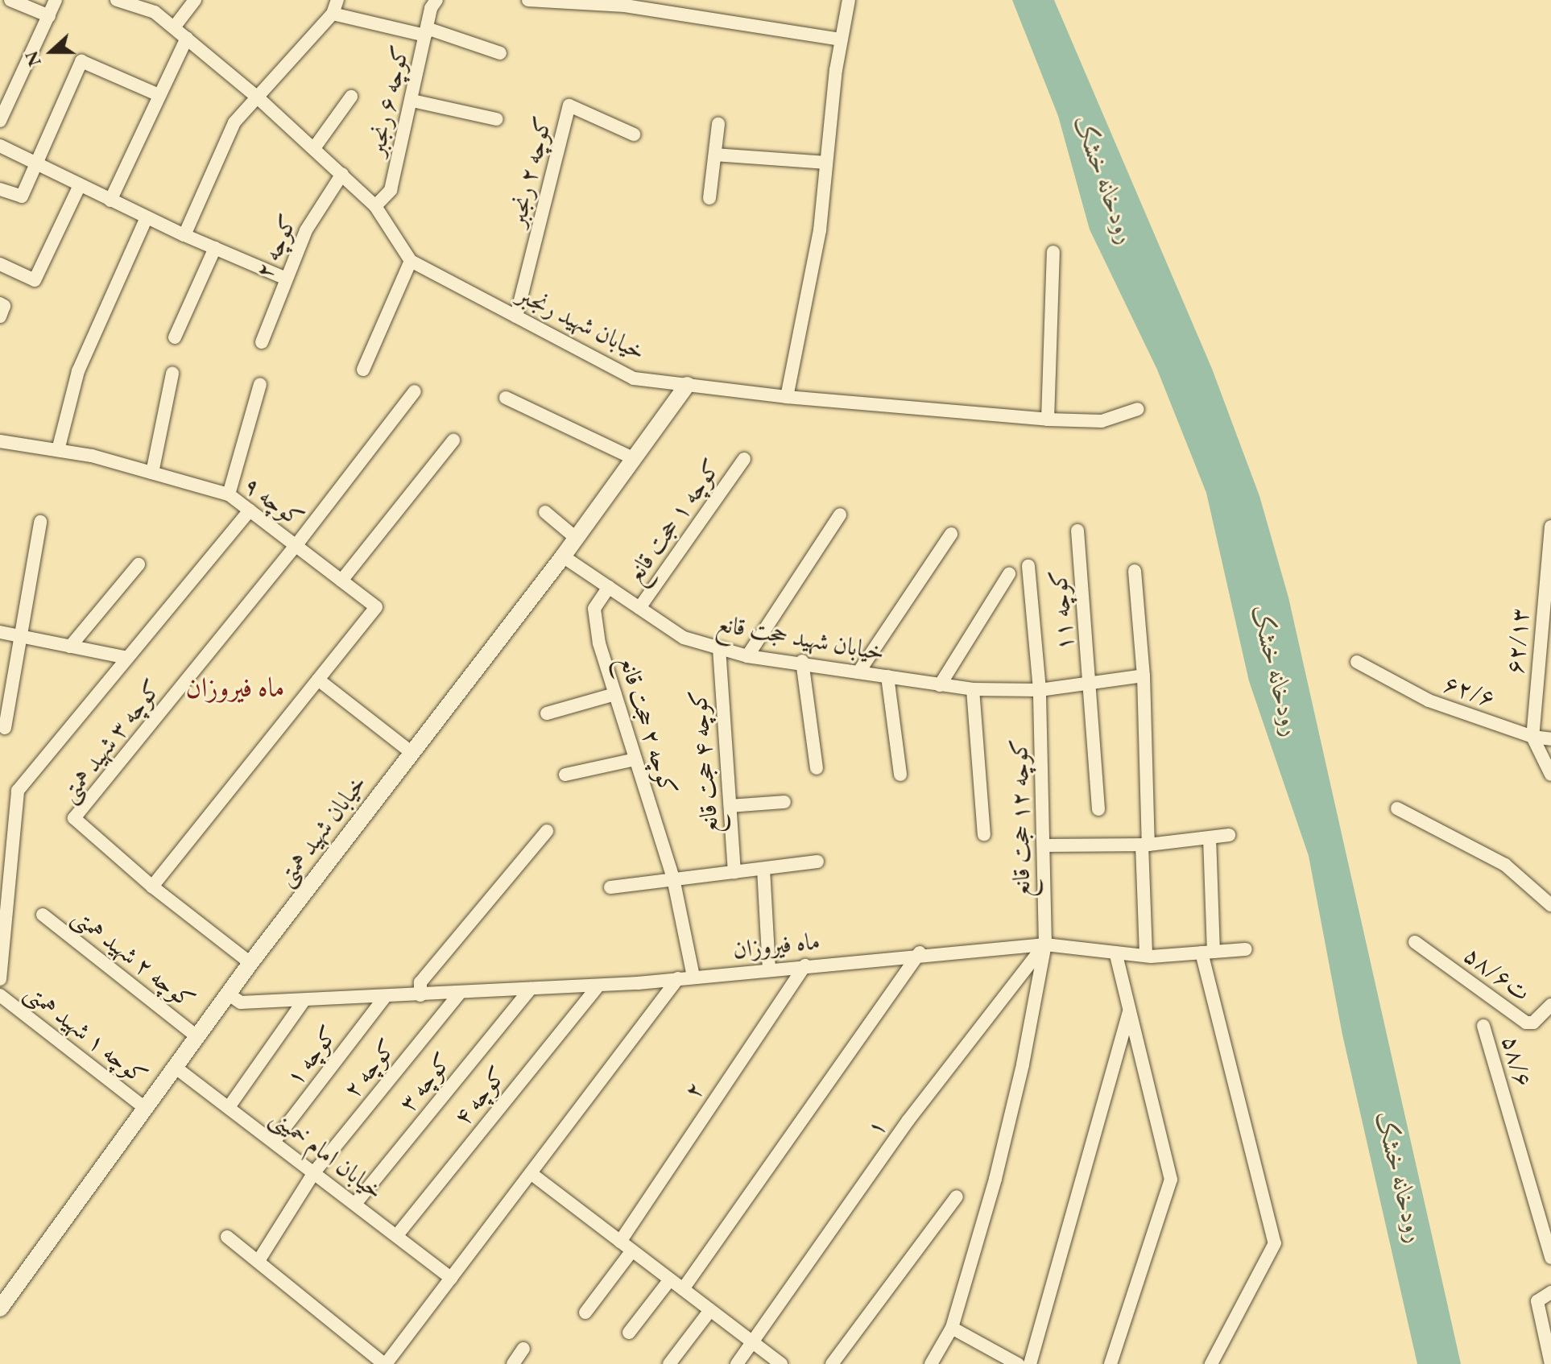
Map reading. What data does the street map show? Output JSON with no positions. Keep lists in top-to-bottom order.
{
  "streets": {
    "street": [
      "کوچه ۶ رنجبر",
      "کوچه ۲ رنجبر",
      "کوچه ۲",
      "خیابان شهید رنجبر",
      "کوچه ۹",
      "کوچه ۱ حجت قانع",
      "کوچه ۱۱",
      "خیابان شهید حجت قانع",
      "۶۲/۱۳",
      "۶۲/۶",
      "کوچه ۲ حجت قانع",
      "کوچه ۳ شهید همتی",
      "کوچه ۴ حجت قانع",
      "کوچه ۱۲ حجت قانع",
      "خیابان شهید همتی",
      "ماه فیروزان",
      "کوچه ۲ شهید همتی",
      "۵۸/۶ت",
      "کوچه ۱ شهید همتی",
      "کوچه ۱",
      "۵۸/۶",
      "کوچه ۳",
      "۲",
      "کوچه ۴",
      "۱",
      "خیابان امام خمینی"
    ]
  },
  "crossings": [
    ["کوچه ۶ رنجبر", "خیابان شهید رنجبر"],
    ["کوچه ۲ رنجبر", "خیابان شهید رنجبر"],
    ["کوچه ۲", "خیابان شهید رنجبر"],
    ["کوچه ۲", "ماه فیروزان"],
    ["کوچه ۲", "خیابان امام خمینی"],
    ["خیابان شهید رنجبر", "خیابان شهید همتی"],
    ["کوچه ۹", "کوچه ۳ شهید همتی"],
    ["کوچه ۱ حجت قانع", "خیابان شهید حجت قانع"],
    ["کوچه ۱۱", "خیابان شهید حجت قانع"],
    ["خیابان شهید حجت قانع", "کوچه ۲ حجت قانع"],
    ["خیابان شهید حجت قانع", "کوچه ۴ حجت قانع"],
    ["خیابان شهید حجت قانع", "کوچه ۱۲ حجت قانع"],
    ["خیابان شهید حجت قانع", "خیابان شهید همتی"],
    ["۶۲/۱۳", "۶۲/۶"],
    ["کوچه ۲ حجت قانع", "ماه فیروزان"],
    ["کوچه ۳ شهید همتی", "خیابان شهید همتی"],
    ["کوچه ۱۲ حجت قانع", "ماه فیروزان"],
    ["کوچه ۱۲ حجت قانع", "۱"],
    ["خیابان شهید همتی", "ماه فیروزان"],
    ["خیابان شهید همتی", "کوچه ۲ شهید همتی"],
    ["خیابان شهید همتی", "کوچه ۱ شهید همتی"],
    ["خیابان شهید همتی", "خیابان امام خمینی"],
    ["ماه فیروزان", "کوچه ۱"],
    ["ماه فیروزان", "کوچه ۳"],
    ["ماه فیروزان", "۲"],
    ["ماه فیروزان", "کوچه ۴"],
    ["ماه فیروزان", "۱"],
    ["کوچه ۱", "خیابان امام خمینی"],
    ["کوچه ۳", "خیابان امام خمینی"],
    ["کوچه ۴", "خیابان امام خمینی"]
  ],
  "districts": ["ماه فیروزان"],
  "water": ["رودخانه خشک"],
  "north": "left"
}
